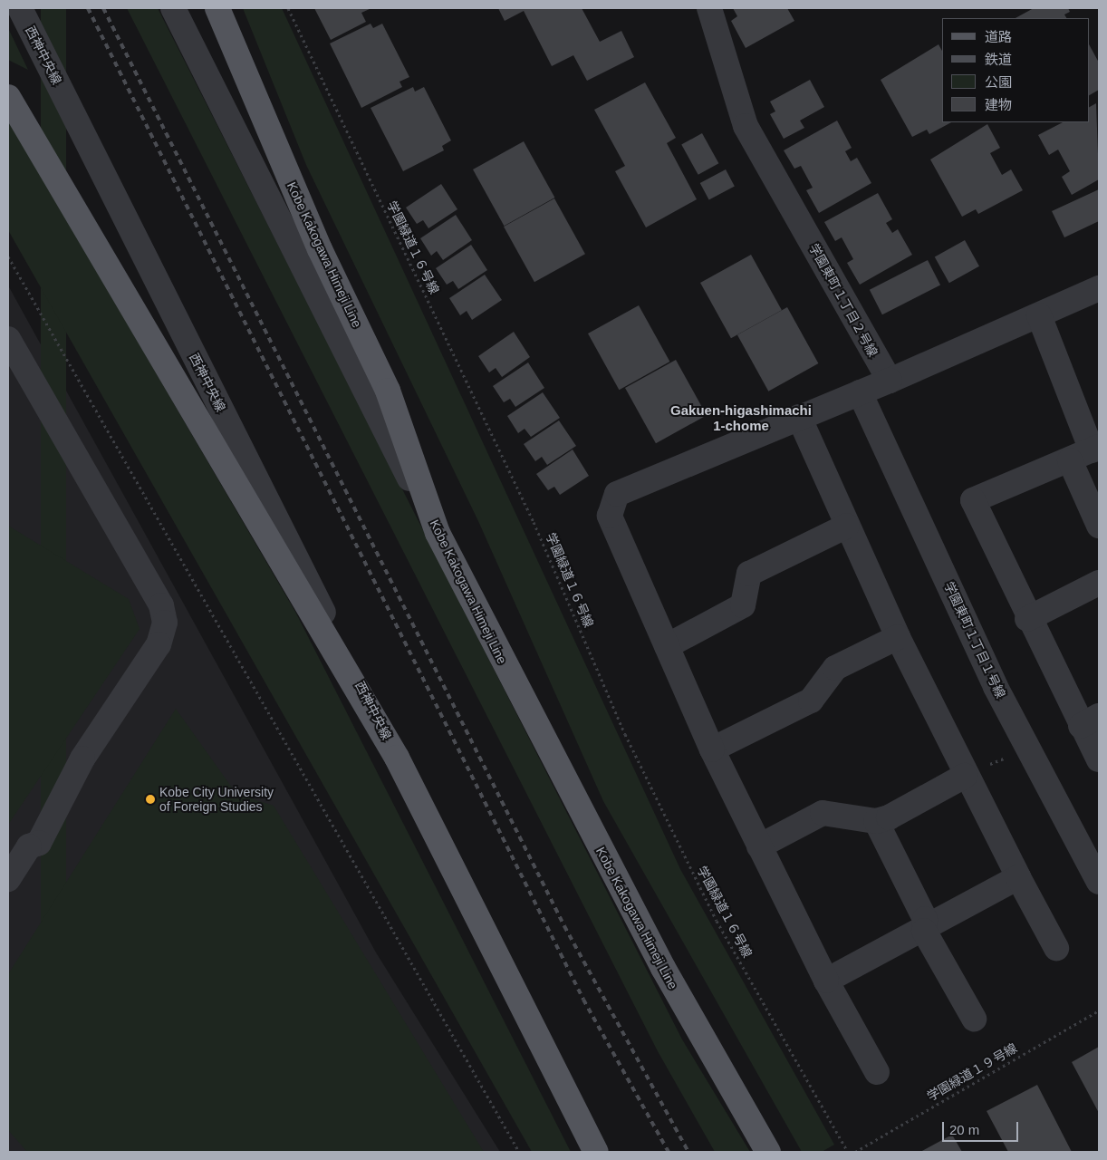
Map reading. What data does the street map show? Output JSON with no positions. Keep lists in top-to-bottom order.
{
  "streets": {
    "main road": ["Kobe Kakogawa Himeji Line"],
    "street": ["西神中央線", "学園東町１丁目２号線", "学園東町１丁目１号線"],
    "path": ["学園緑道１６号線", "学園緑道１９号線"]
  },
  "districts": ["Gakuen-higashimachi 1-chome"],
  "places": ["Kobe City University of Foreign Studies"],
  "legend": [
    "道路",
    "鉄道",
    "公園",
    "建物"
  ],
  "scale_bar": "20 m"
}
